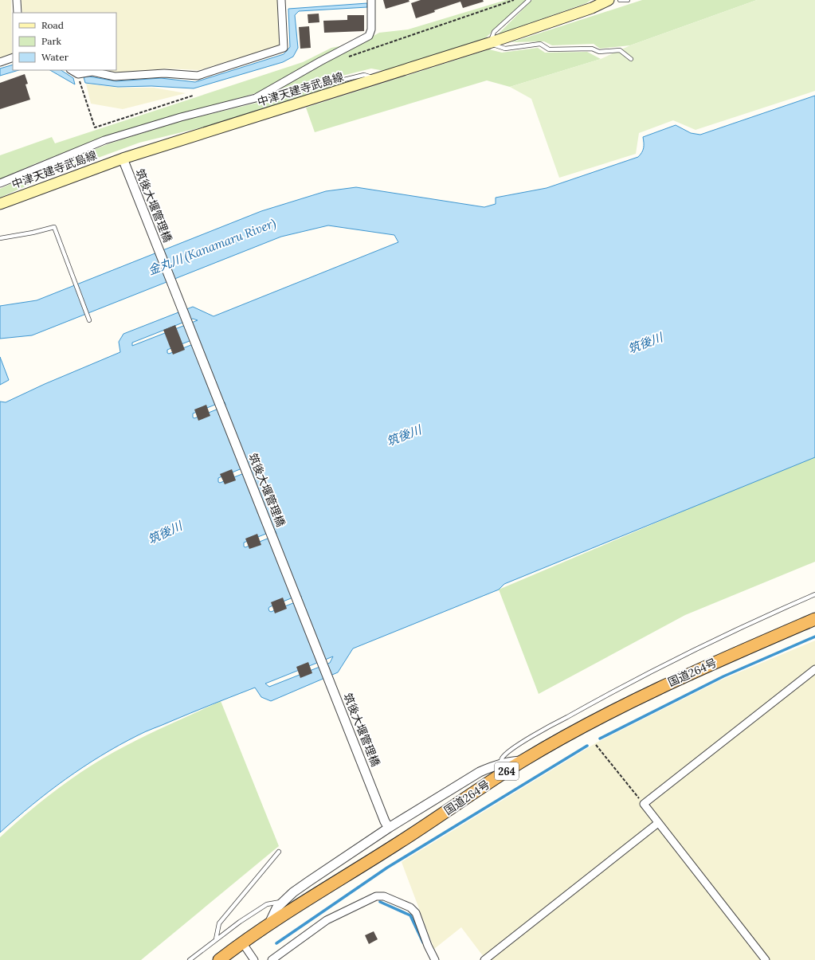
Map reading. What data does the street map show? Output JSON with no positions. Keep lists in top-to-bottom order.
{
  "streets": {
    "highway": ["国道264号", "264"],
    "main road": ["中津天建寺武島線"],
    "street": ["筑後大堰管理橋"]
  },
  "crossings": [
    ["中津天建寺武島線", "筑後大堰管理橋"]
  ],
  "water": ["金丸川 (Kanamaru River)", "筑後川"],
  "legend": ["Road", "Park", "Water"]
}
